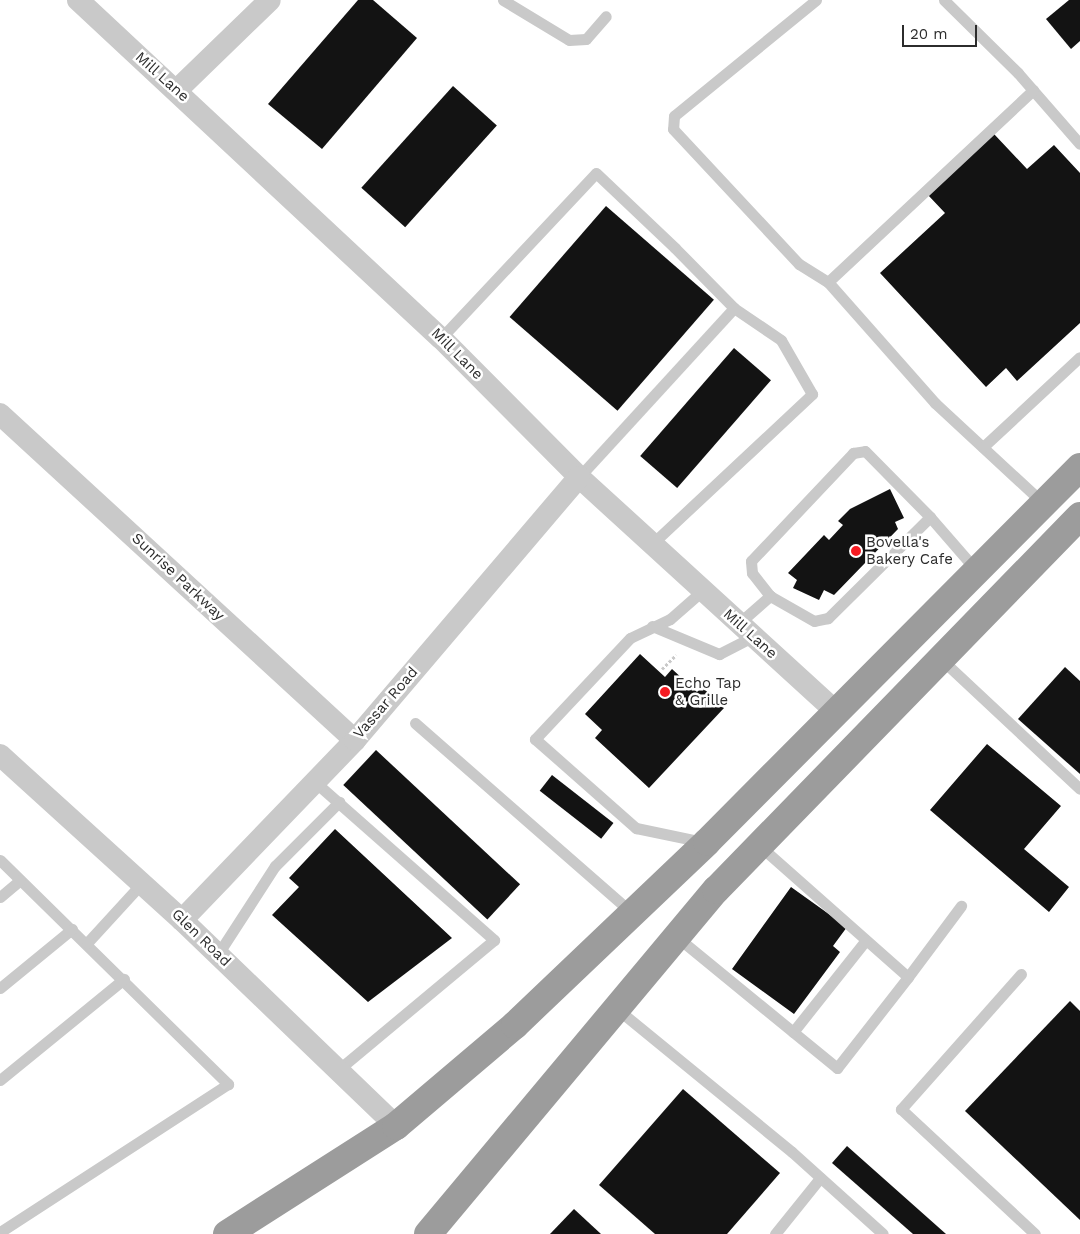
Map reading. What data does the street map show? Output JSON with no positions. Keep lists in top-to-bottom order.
{
  "streets": {
    "street": [
      "Mill Lane",
      "Sunrise Parkway",
      "Vassar Road",
      "Glen Road"
    ]
  },
  "crossings": [
    ["Mill Lane", "Vassar Road"],
    ["Sunrise Parkway", "Vassar Road"],
    ["Vassar Road", "Glen Road"]
  ],
  "places": ["Bovella's Bakery Cafe", "Echo Tap & Grille"],
  "scale_bar": "20 m"
}
